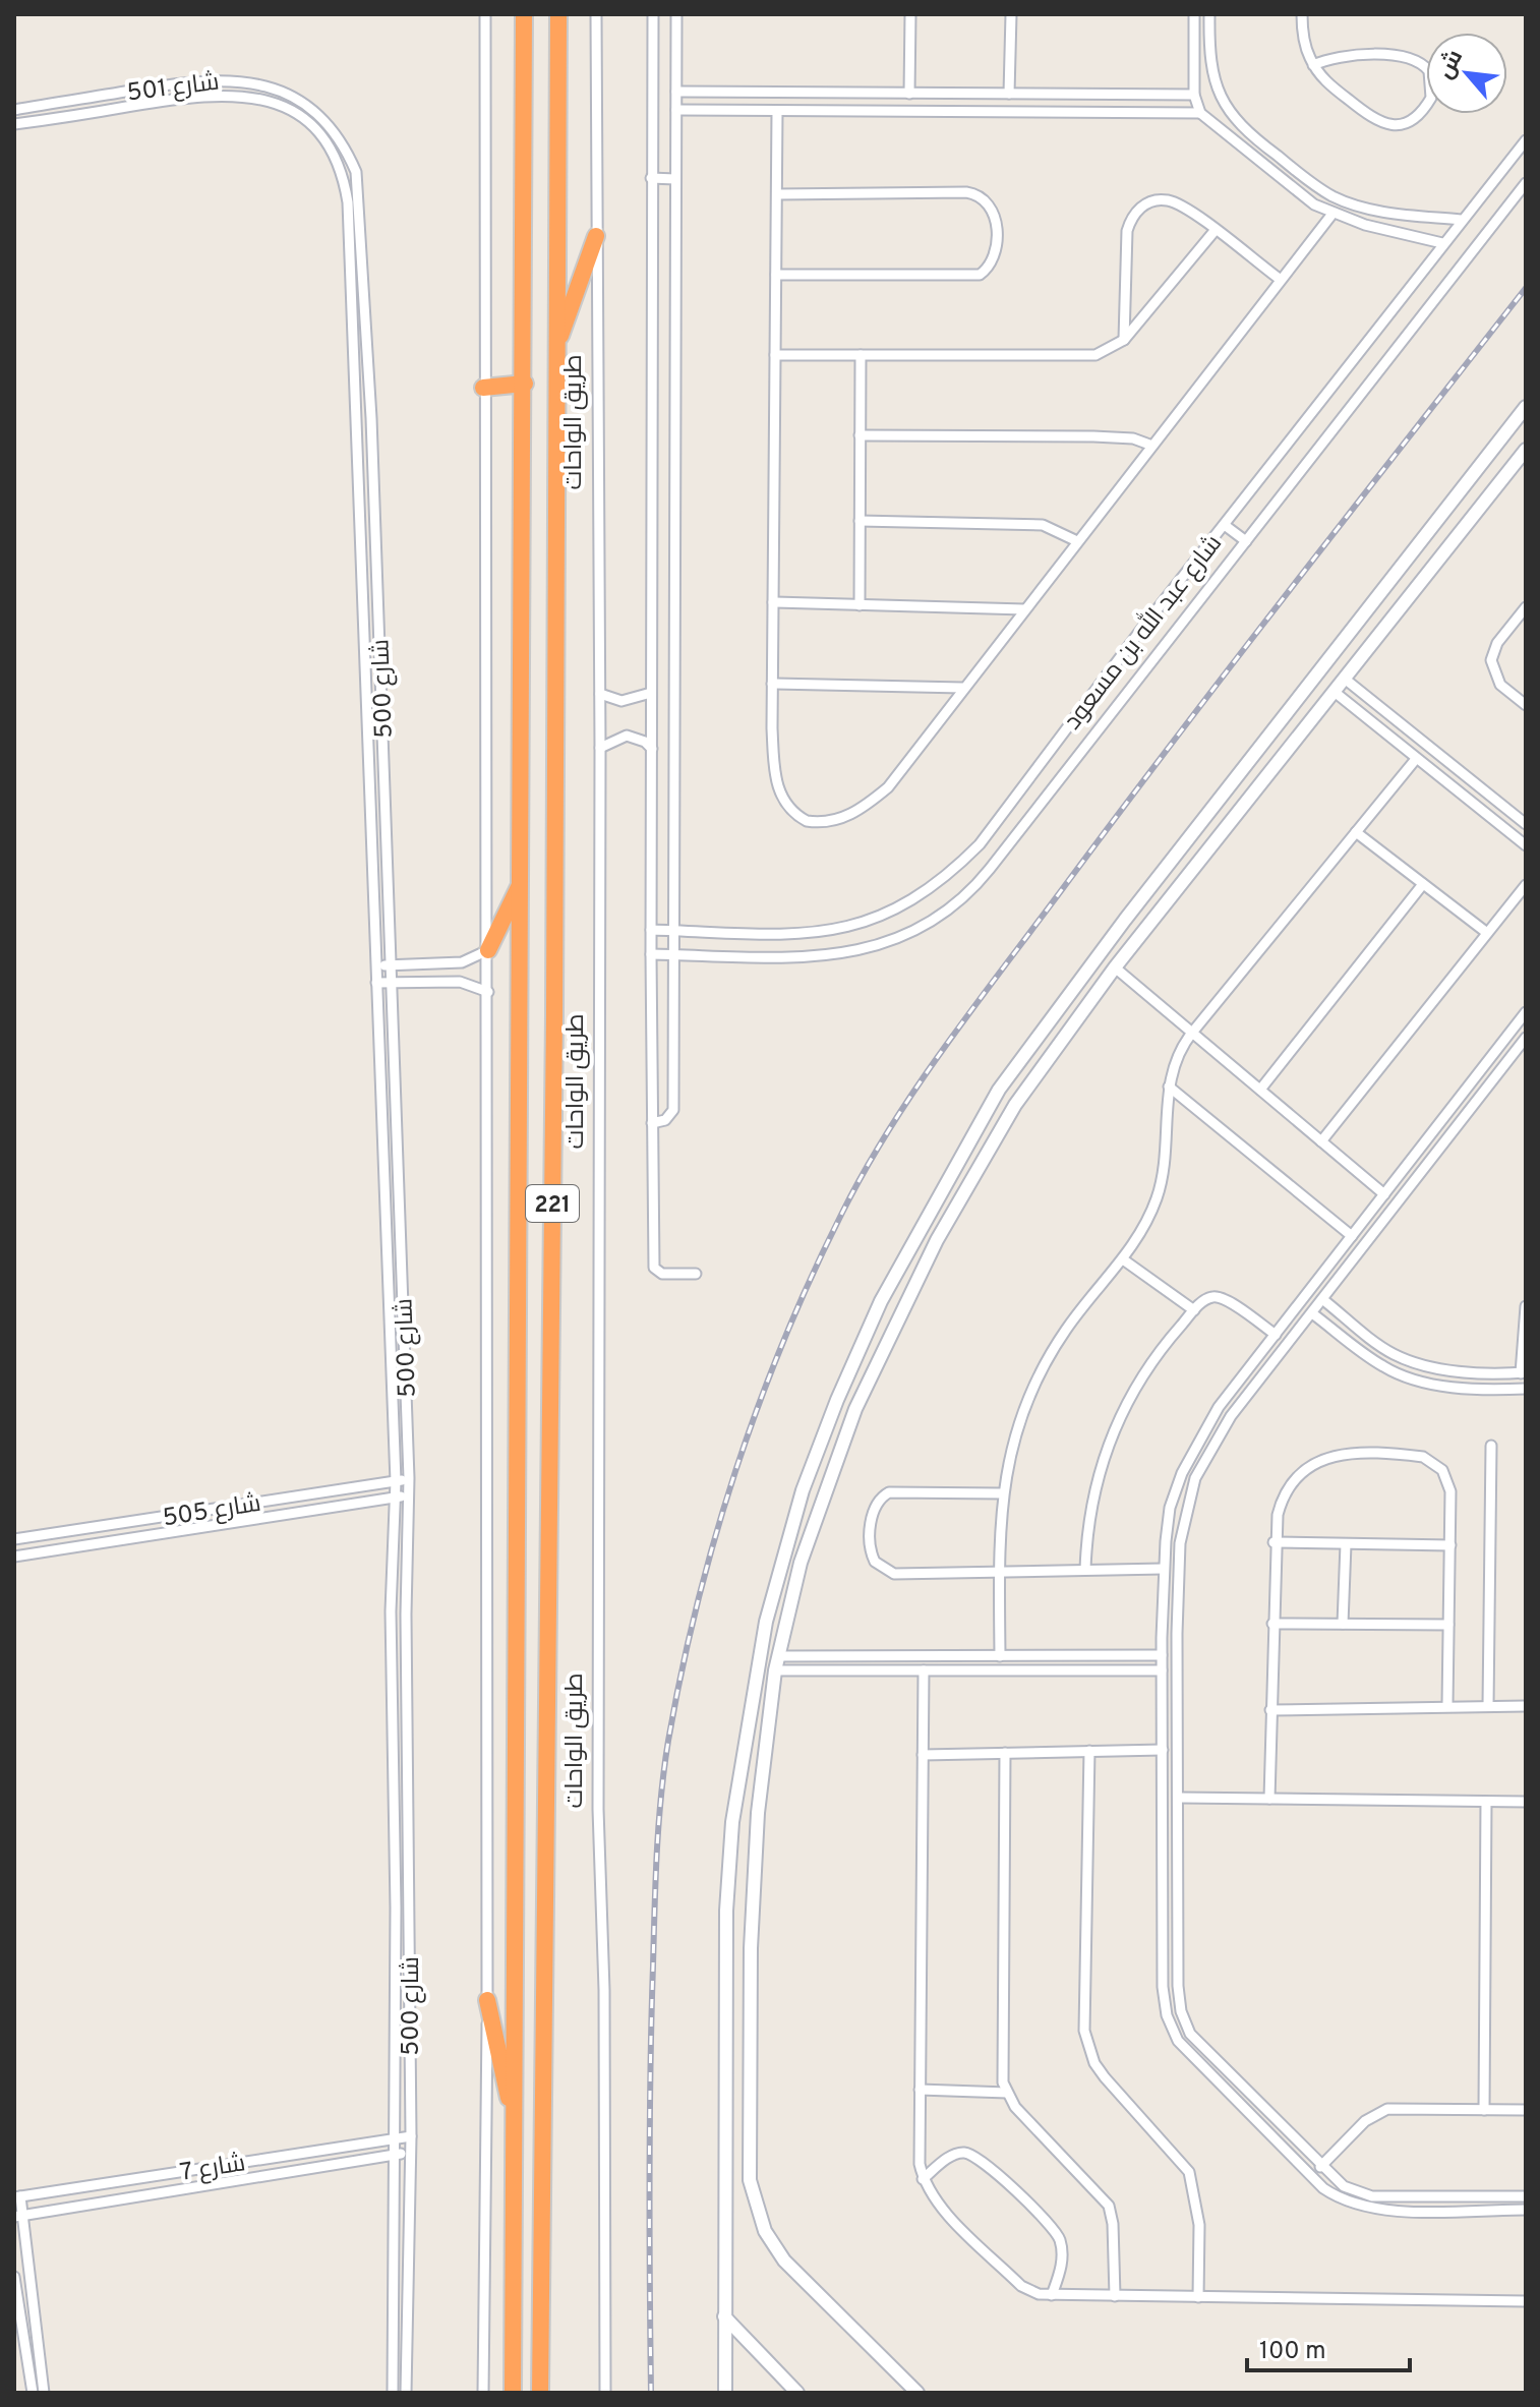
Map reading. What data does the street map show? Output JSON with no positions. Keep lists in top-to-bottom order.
{
  "streets": {
    "highway": ["طريق الواحات", "221"],
    "street": [
      "شارع 501",
      "شارع عبد الله بن مسعود",
      "شارع 500",
      "شارع 505",
      "شارع 7"
    ]
  },
  "crossings": [
    ["شارع 501", "شارع 500"],
    ["شارع 500", "شارع 505"],
    ["شارع 500", "شارع 7"]
  ],
  "scale_bar": "100 m",
  "north": "top left"
}
